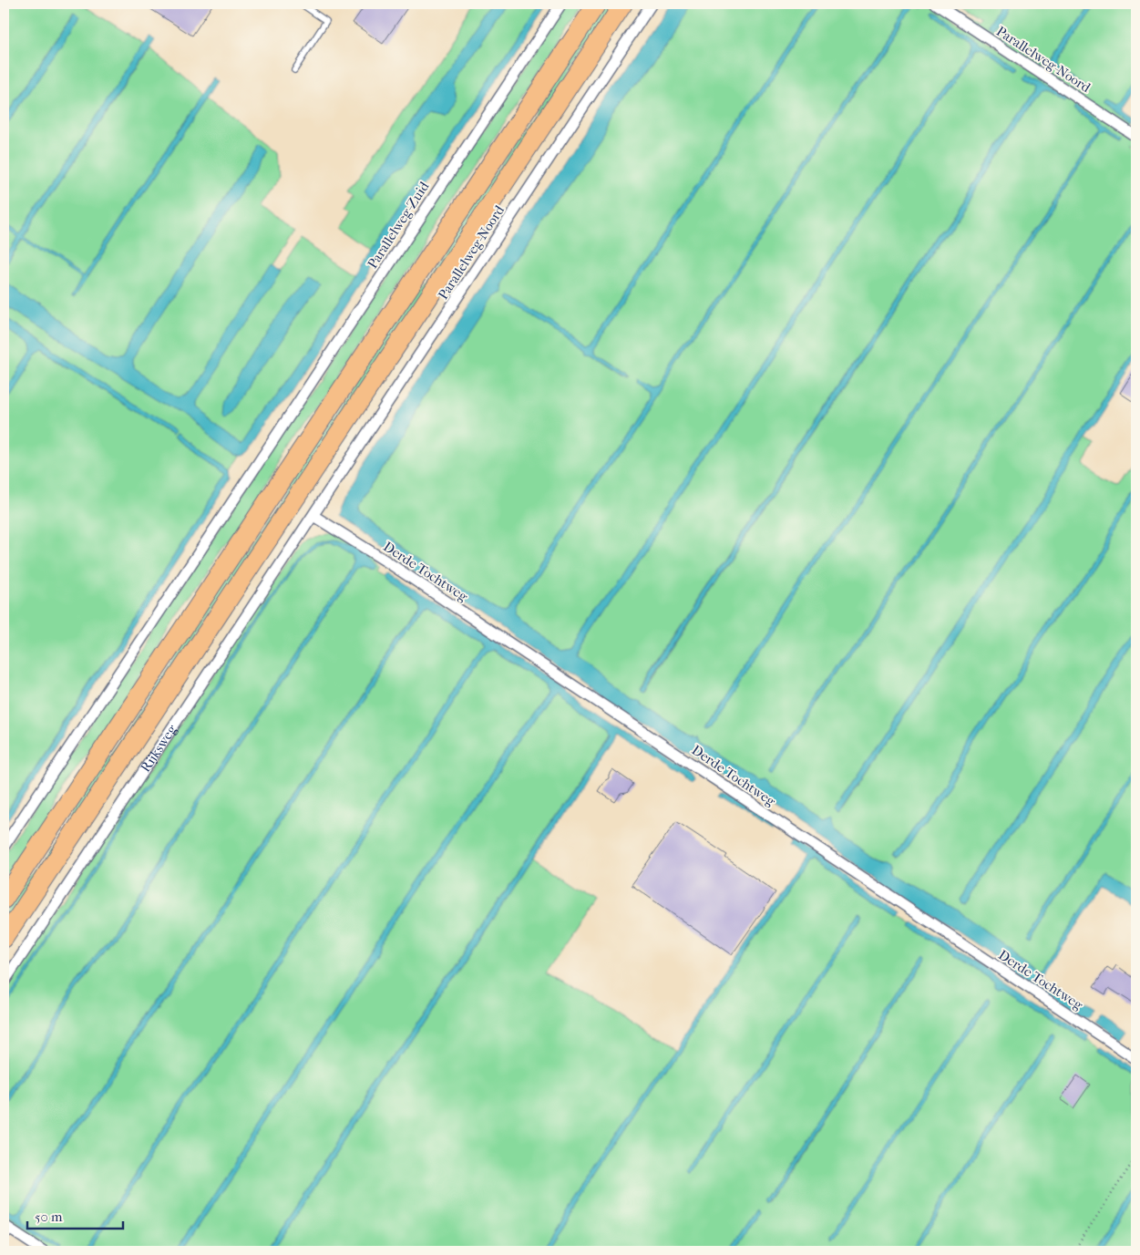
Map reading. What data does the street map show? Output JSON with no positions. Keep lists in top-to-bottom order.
{
  "streets": {
    "highway": ["Rijksweg"],
    "street": ["Parallelweg-Noord", "Parallelweg-Zuid", "Derde Tochtweg"]
  },
  "crossings": [
    ["Parallelweg-Noord", "Derde Tochtweg"],
    ["Parallelweg-Noord", "Rijksweg"],
    ["Derde Tochtweg", "Rijksweg"]
  ],
  "scale_bar": "50 m"
}
